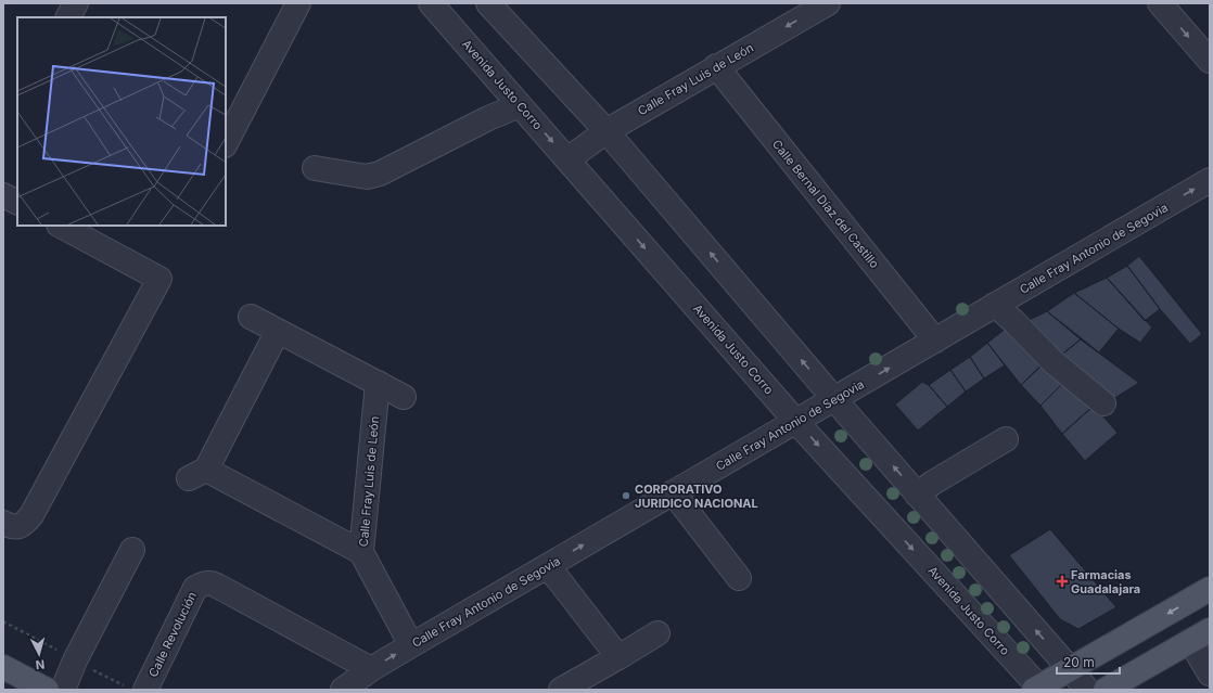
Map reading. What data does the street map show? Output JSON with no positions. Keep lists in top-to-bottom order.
{
  "streets": {
    "street": [
      "Calle Fray Luis de León",
      "Avenida Justo Corro",
      "Calle Bernal Díaz del Castillo",
      "Calle Fray Antonio de Segovia",
      "Calle Revolución"
    ]
  },
  "crossings": [
    ["Calle Fray Luis de León", "Avenida Justo Corro"],
    ["Calle Fray Luis de León", "Calle Bernal Díaz del Castillo"],
    ["Calle Fray Luis de León", "Calle Fray Antonio de Segovia"],
    ["Avenida Justo Corro", "Calle Fray Antonio de Segovia"],
    ["Calle Bernal Díaz del Castillo", "Calle Fray Antonio de Segovia"],
    ["Calle Fray Antonio de Segovia", "Calle Revolución"]
  ],
  "one_way": ["Calle Fray Antonio de Segovia"],
  "places": {
    "other": ["CORPORATIVO JURIDICO NACIONAL"],
    "health": ["Farmacias Guadalajara"]
  },
  "scale_bar": "20 m",
  "north": "bottom"
}
